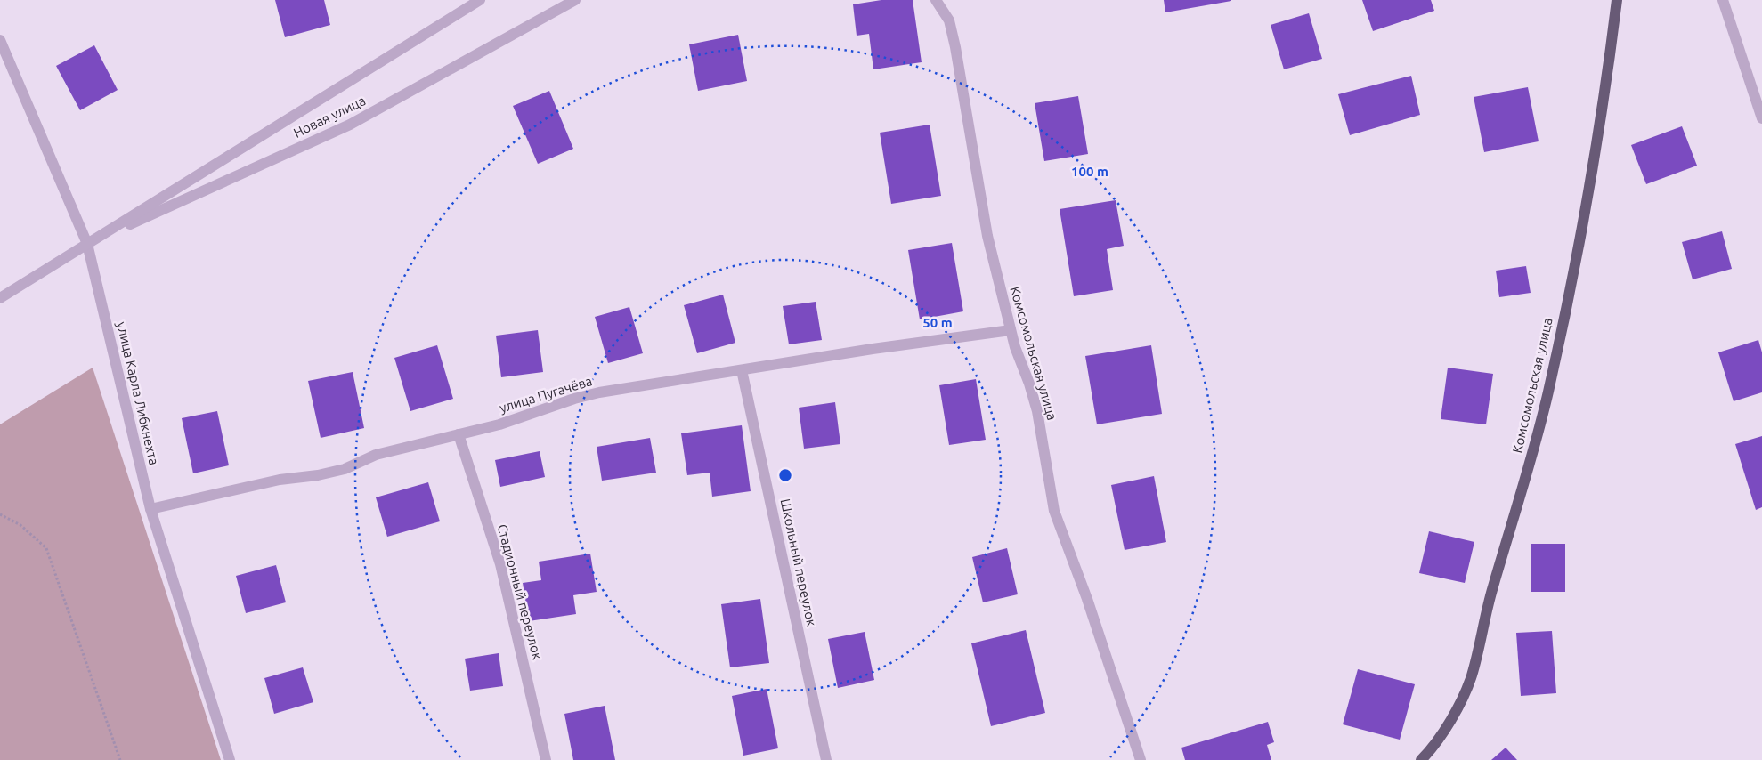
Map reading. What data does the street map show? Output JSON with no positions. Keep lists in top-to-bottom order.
{
  "streets": {
    "main road": ["Комсомольская улица"],
    "street": [
      "Новая улица",
      "улица Карла Либкнехта",
      "улица Пугачёва",
      "Школьный переулок",
      "Стадионный переулок"
    ]
  },
  "crossings": [
    ["Новая улица", "улица Карла Либкнехта"],
    ["Комсомольская улица", "улица Пугачёва"],
    ["улица Карла Либкнехта", "улица Пугачёва"],
    ["улица Пугачёва", "Школьный переулок"],
    ["улица Пугачёва", "Стадионный переулок"]
  ],
  "rings": ["100 m", "50 m"]
}
